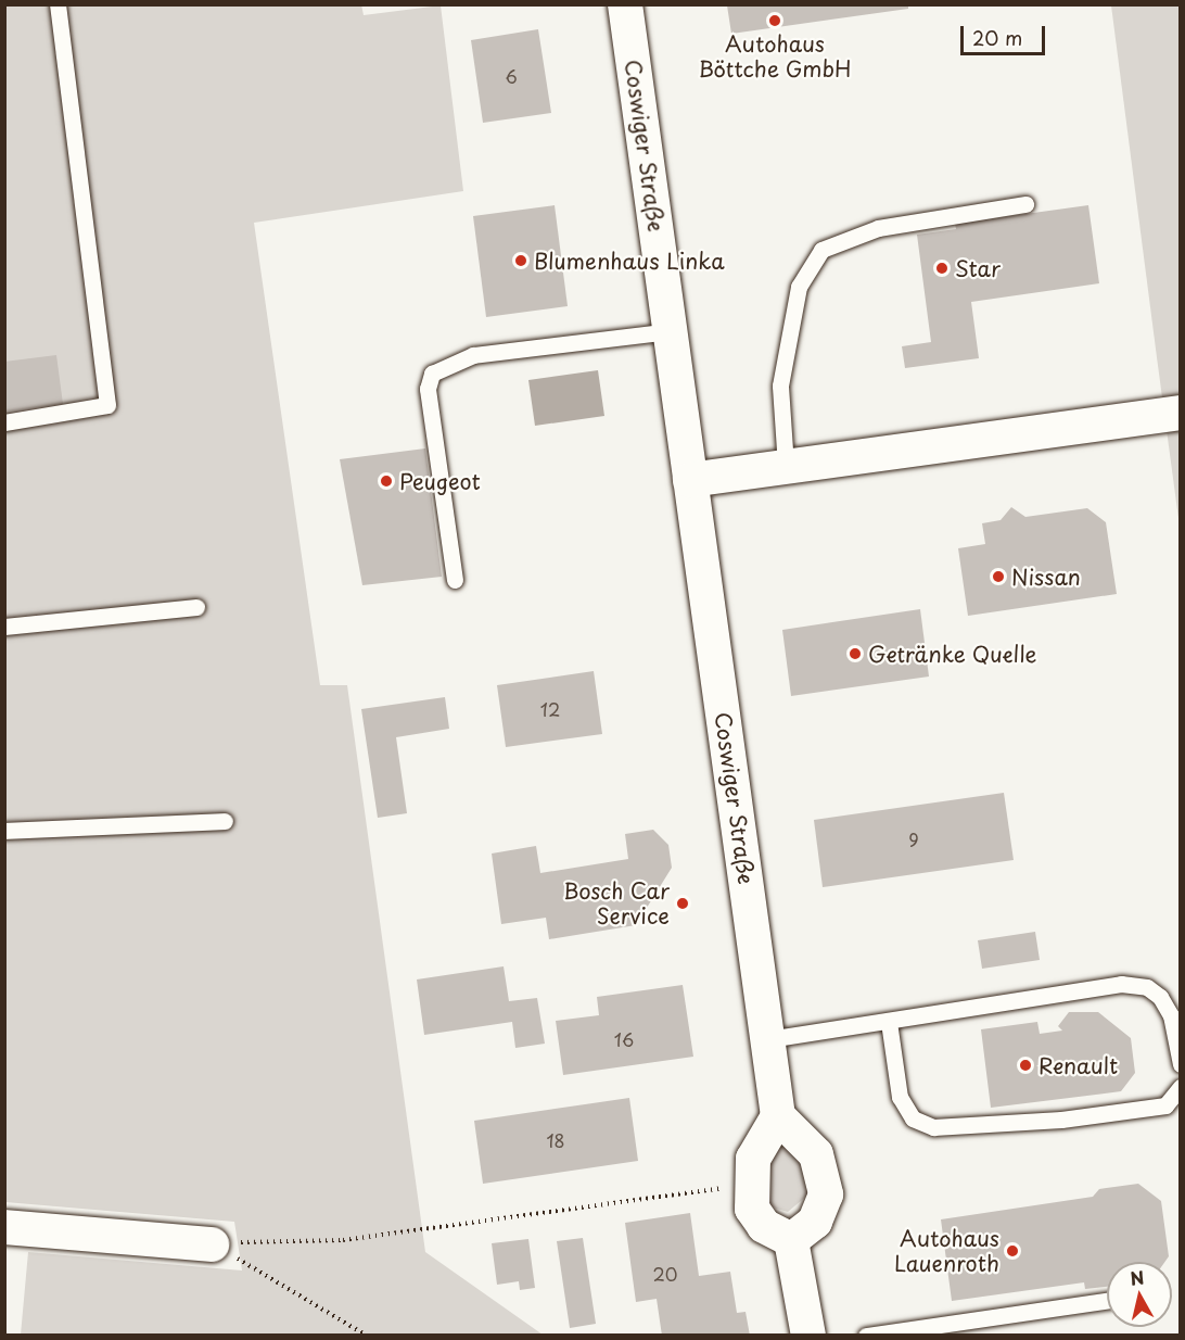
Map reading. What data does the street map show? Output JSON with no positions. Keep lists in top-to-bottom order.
{
  "streets": {
    "street": ["Coswiger Straße"]
  },
  "places": [
    "Autohaus Böttche GmbH",
    "Blumenhaus Linka",
    "Star",
    "Peugeot",
    "Nissan",
    "Getränke Quelle",
    "Bosch Car Service",
    "Renault",
    "Autohaus Lauenroth"
  ],
  "house_numbers": [
    "6",
    "12",
    "9",
    "16",
    "18",
    "20"
  ],
  "scale_bar": "20 m",
  "north": "top"
}
